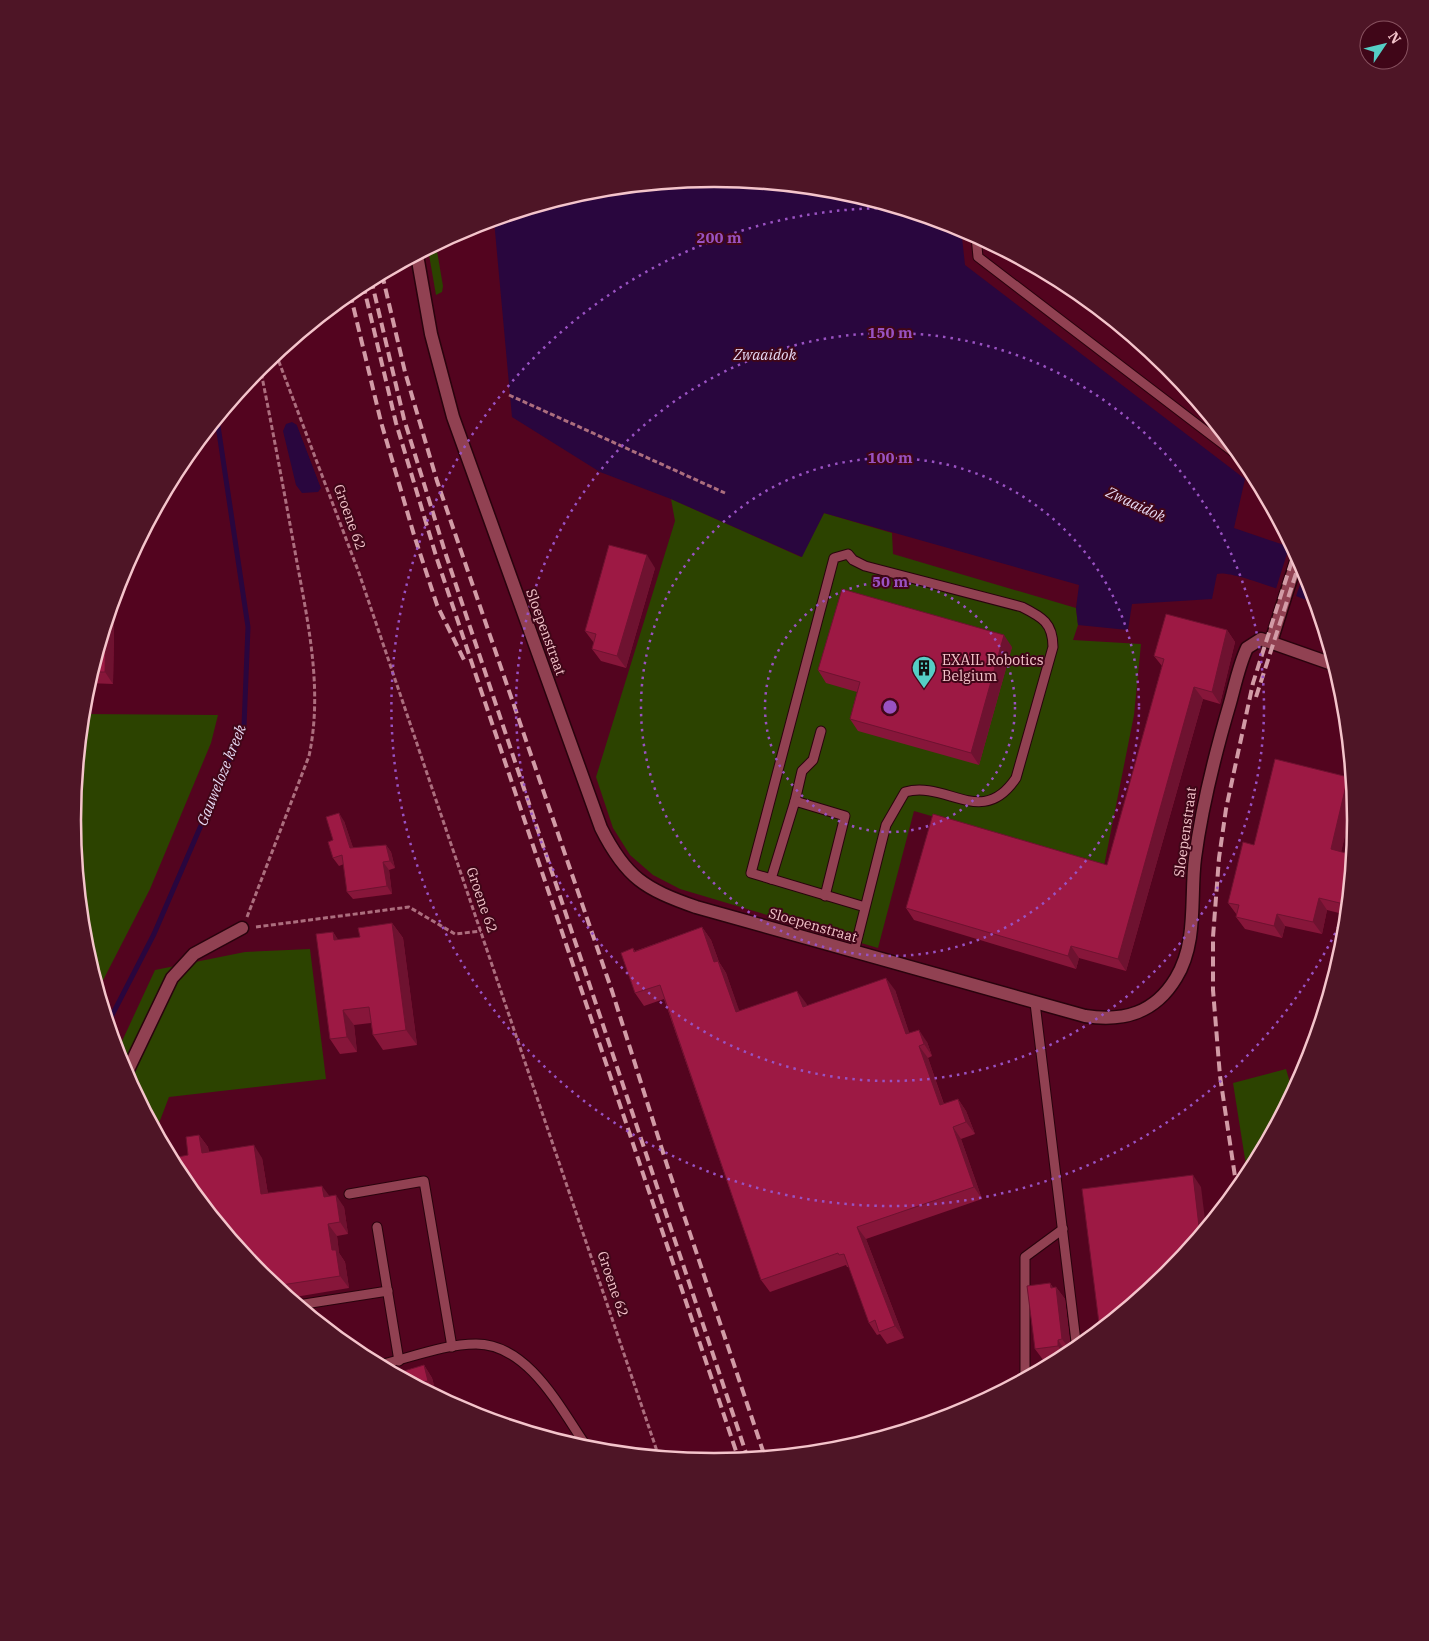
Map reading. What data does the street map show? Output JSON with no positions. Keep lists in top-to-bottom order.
{
  "streets": {
    "street": ["Sloepenstraat"],
    "path": ["Groene 62"]
  },
  "water": ["Zwaaidok", "Gauweloze kreek"],
  "places": {
    "building": ["EXAIL Robotics Belgium"]
  },
  "north": "top right",
  "rings": [
    "200 m",
    "150 m",
    "100 m",
    "50 m"
  ]
}
